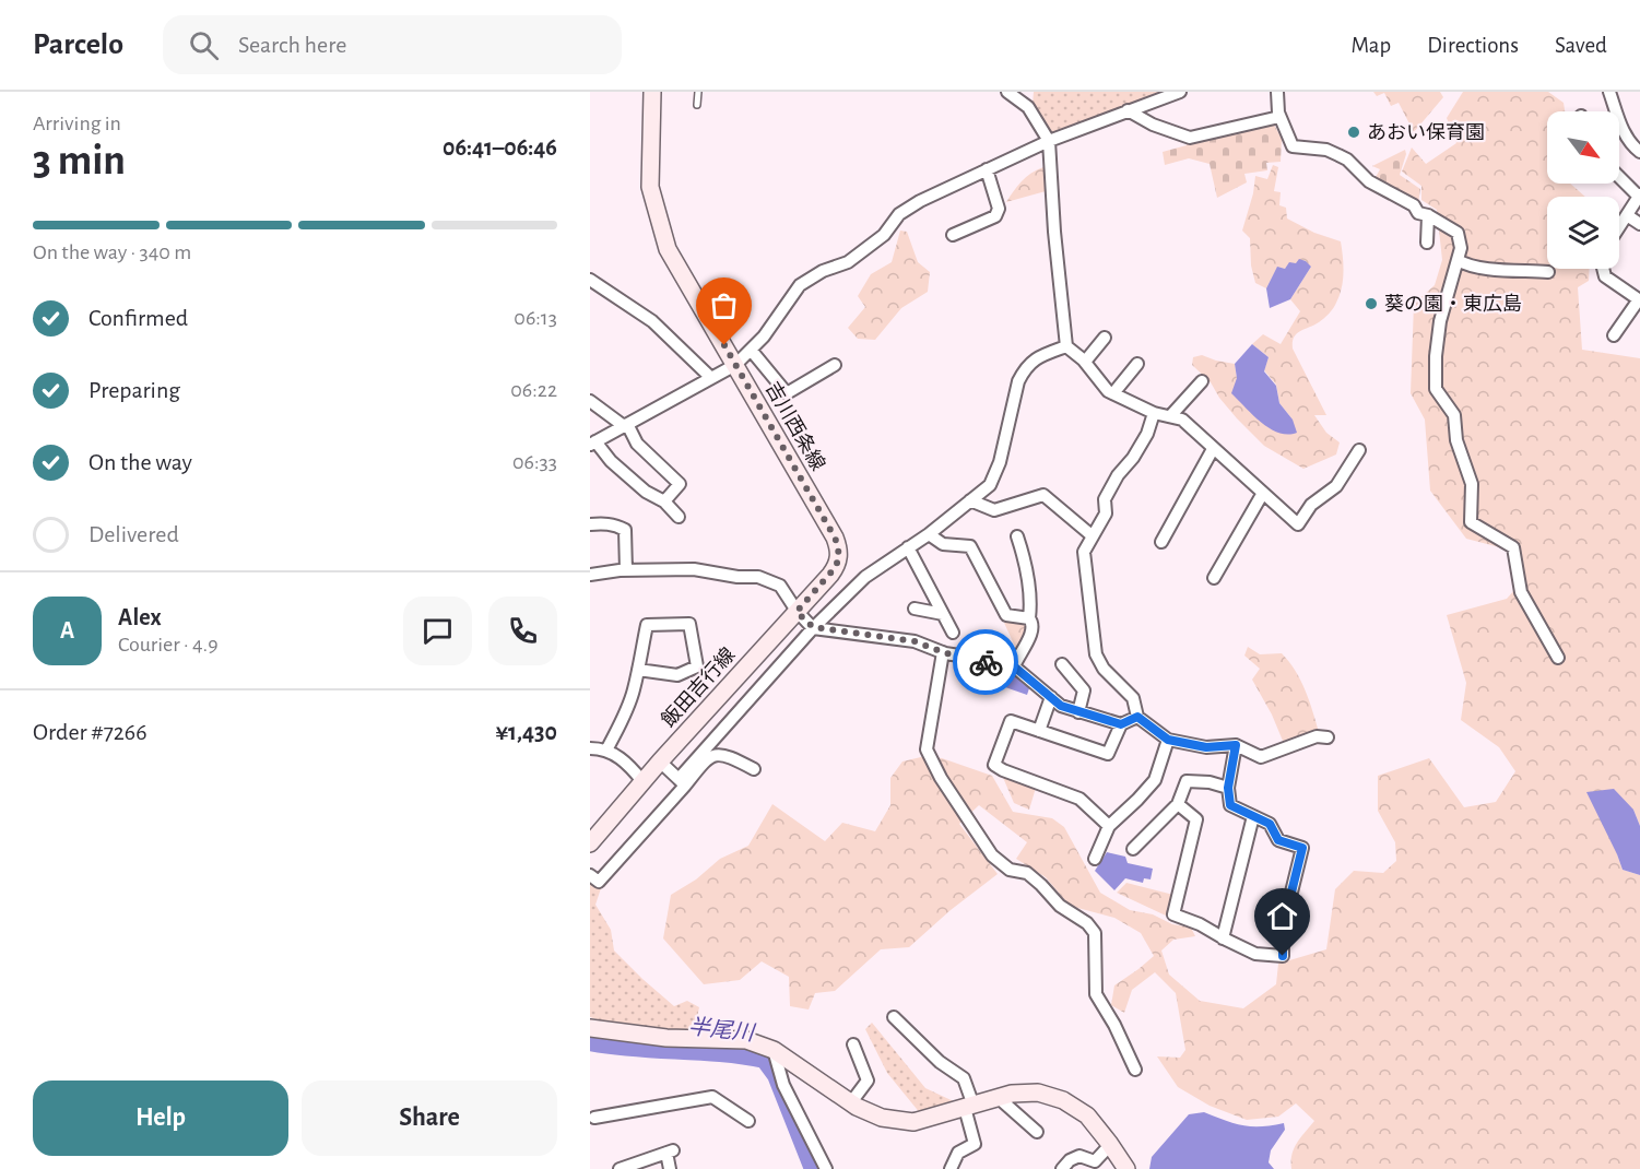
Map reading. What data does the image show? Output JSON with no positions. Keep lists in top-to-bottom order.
{
  "streets": {
    "main road": ["吉川西条線", "飯田吉行線"]
  },
  "crossings": [
    ["吉川西条線", "飯田吉行線"]
  ],
  "water": ["半尾川"],
  "places": ["あおい保育園", "葵の園・東広島"],
  "north": "bottom right",
  "page": {
    "header": "Parcelo",
    "search": "Search here",
    "nav": ["Map", "Directions", "Saved"],
    "heading": ["3 min", "Arriving in", "06:41–06:46"],
    "panel": [
      "Alex",
      "Courier · 4.9",
      "Order #7266",
      "¥1,430"
    ],
    "bar": "On the way · 340 m",
    "list": [
      ["Confirmed", "06:13"],
      ["Preparing", "06:22"],
      ["On the way", "06:33"],
      "Delivered"
    ],
    "round": "A",
    "buttons": ["Help", "Share"]
  }
}
